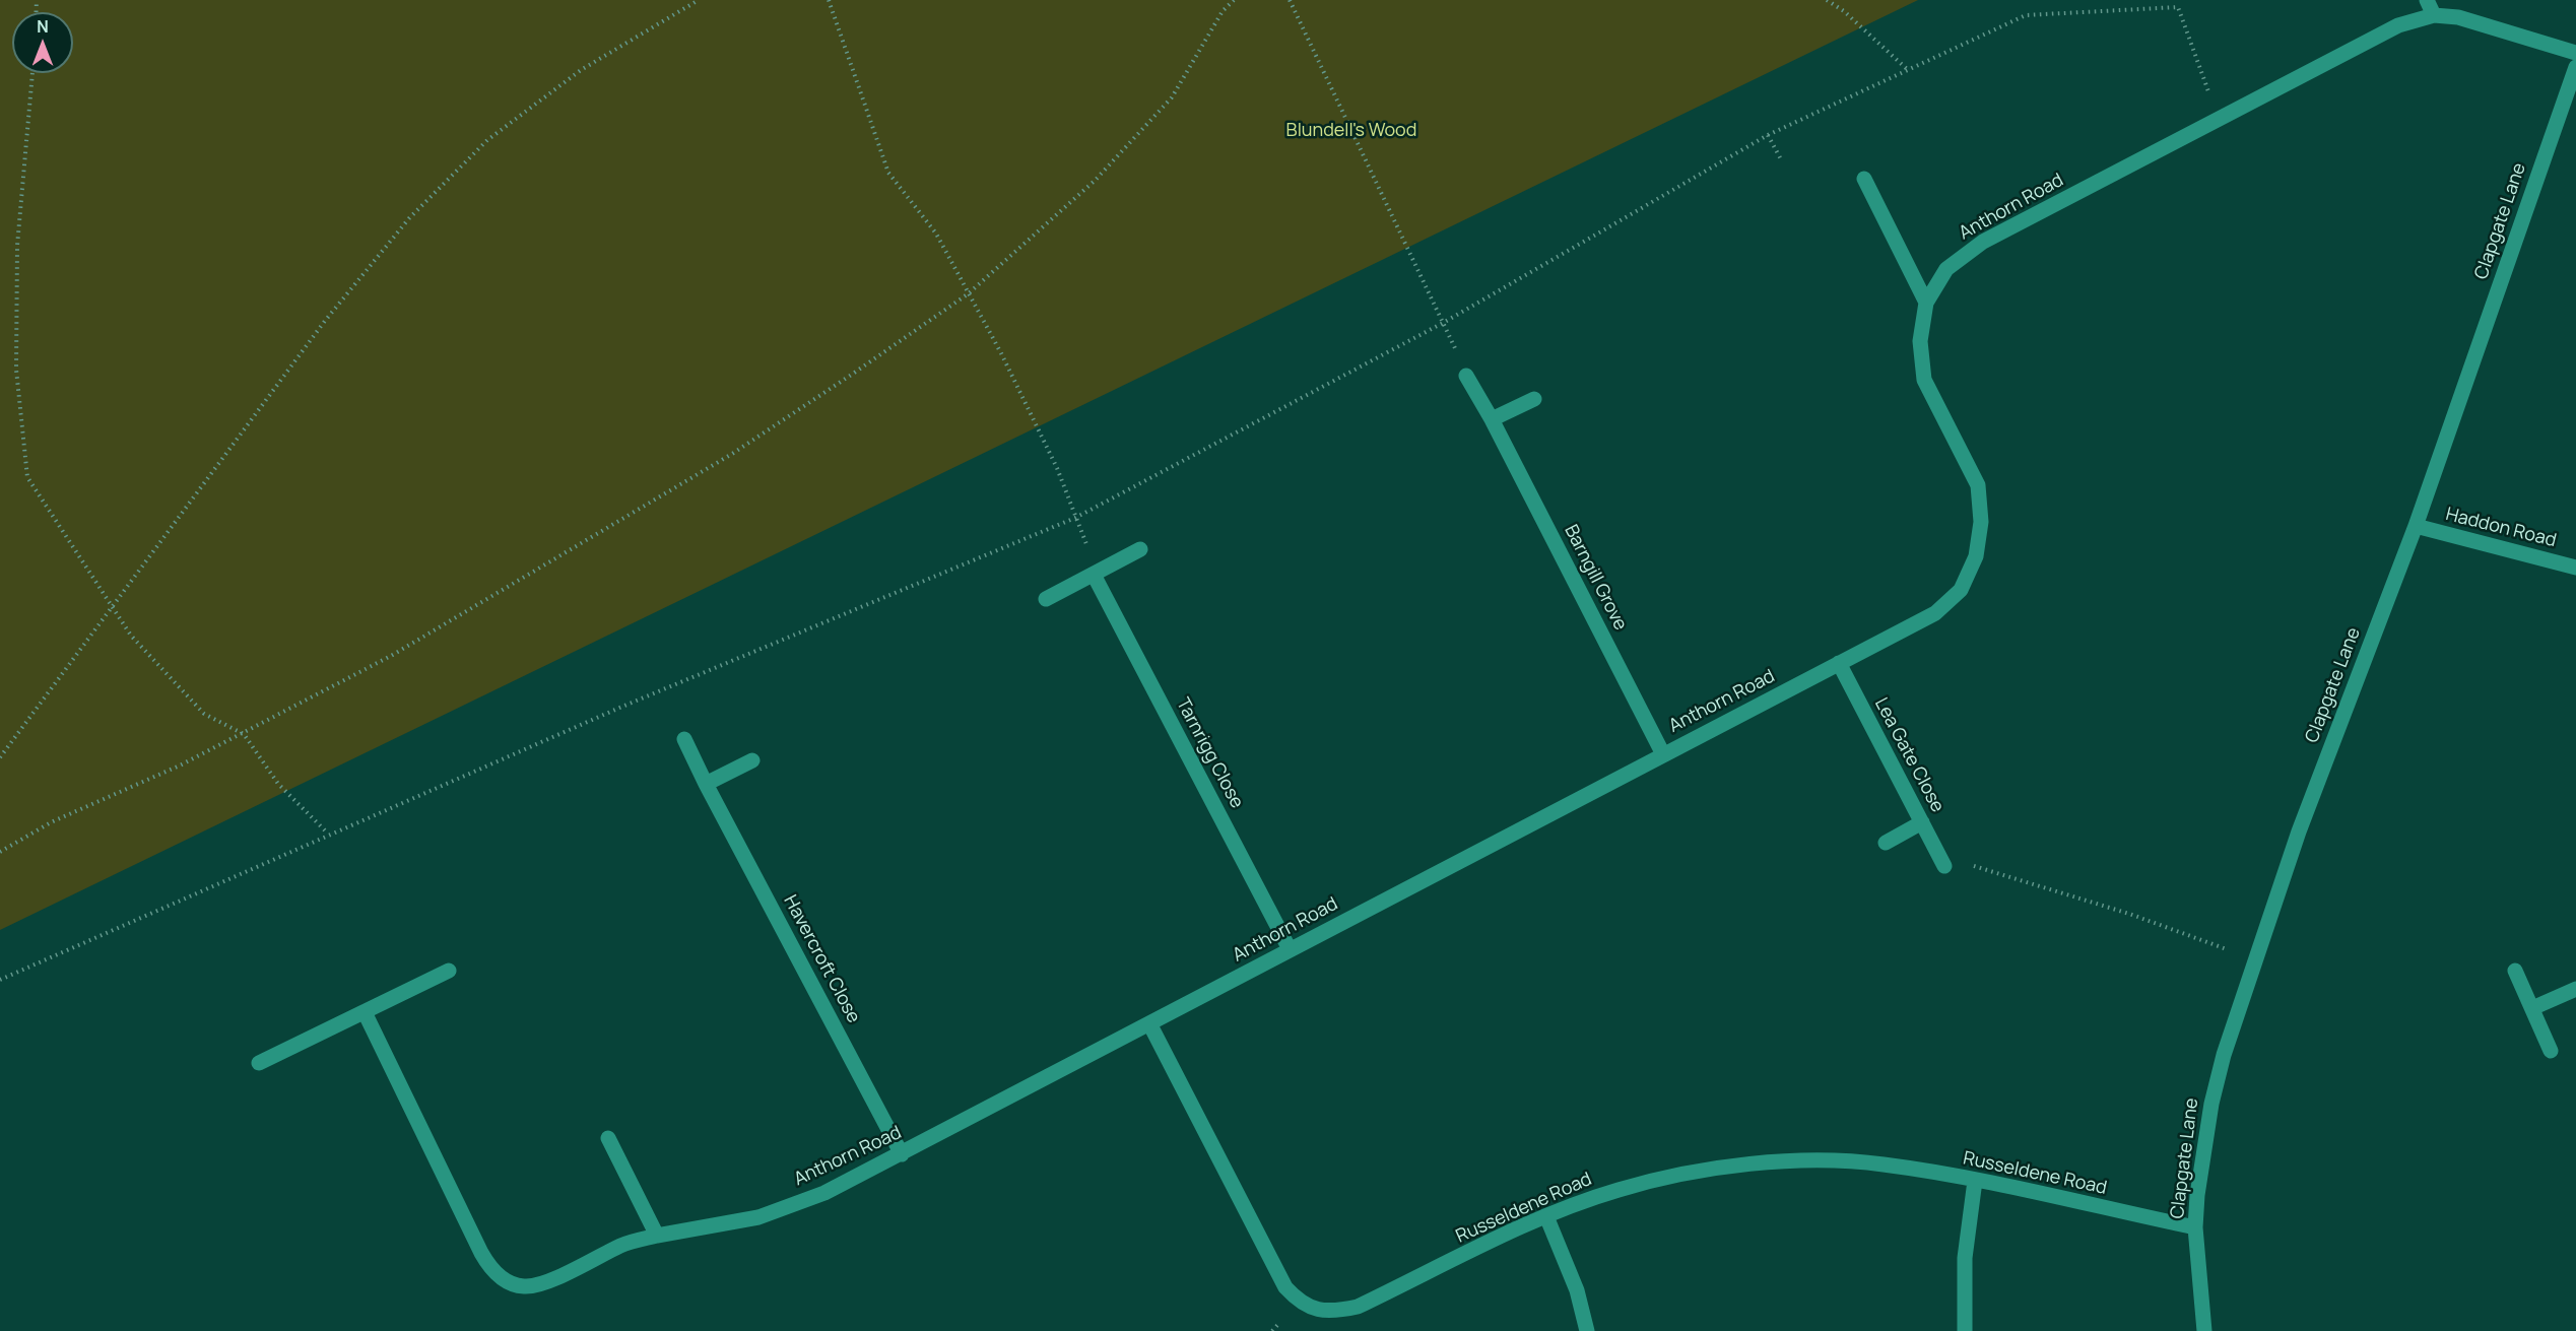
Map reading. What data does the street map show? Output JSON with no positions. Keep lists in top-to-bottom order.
{
  "streets": {
    "street": [
      "Anthorn Road",
      "Clapgate Lane",
      "Haddon Road",
      "Barngill Grove",
      "Tarnrigg Close",
      "Lea Gate Close",
      "Havercroft Close",
      "Russeldene Road"
    ]
  },
  "crossings": [
    ["Anthorn Road", "Barngill Grove"],
    ["Anthorn Road", "Tarnrigg Close"],
    ["Anthorn Road", "Lea Gate Close"],
    ["Anthorn Road", "Havercroft Close"],
    ["Anthorn Road", "Russeldene Road"],
    ["Clapgate Lane", "Haddon Road"],
    ["Clapgate Lane", "Russeldene Road"]
  ],
  "parks": ["Blundell's Wood"],
  "north": "top"
}
